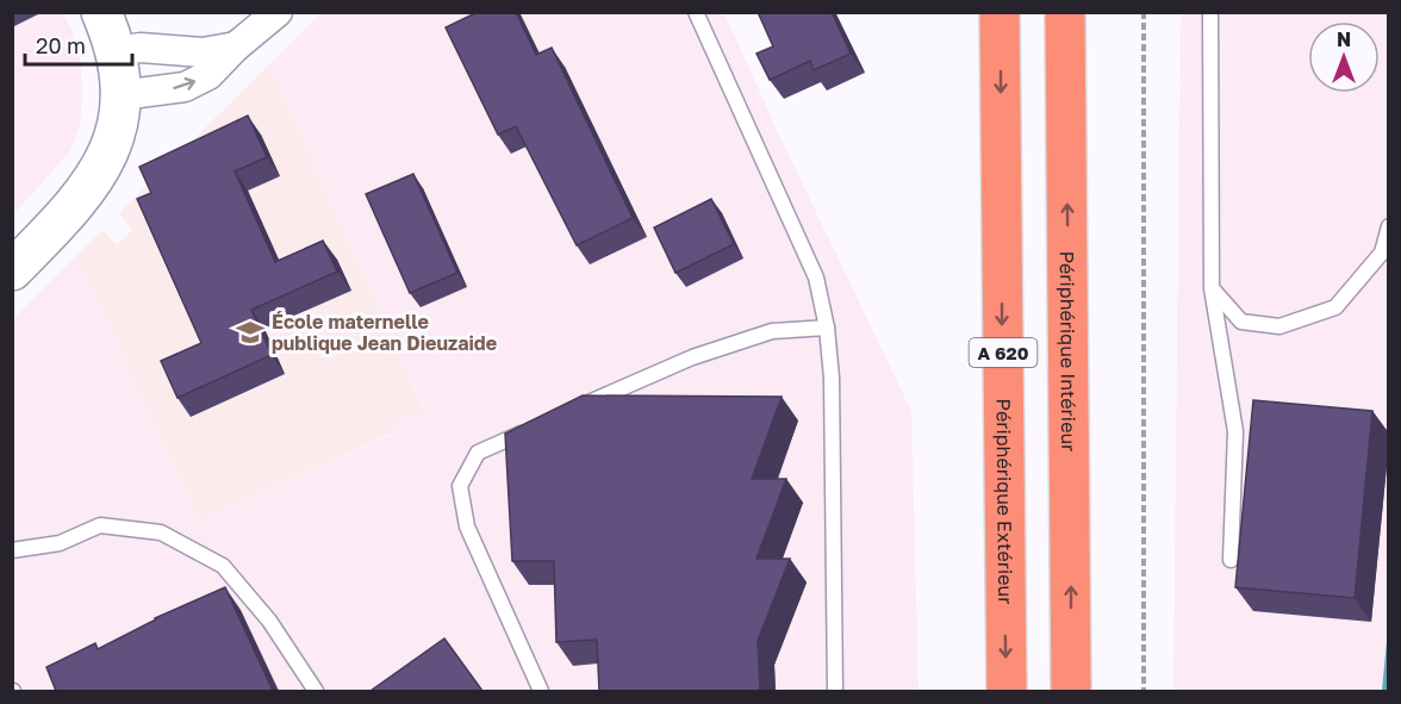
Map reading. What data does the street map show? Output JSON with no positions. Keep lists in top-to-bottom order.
{
  "streets": {
    "highway": ["Périphérique Intérieur", "A 620", "Périphérique Extérieur"]
  },
  "one_way": ["Périphérique Intérieur", "Périphérique Extérieur"],
  "places": {
    "school or university": ["École maternelle publique Jean Dieuzaide"]
  },
  "scale_bar": "20 m",
  "north": "top"
}
